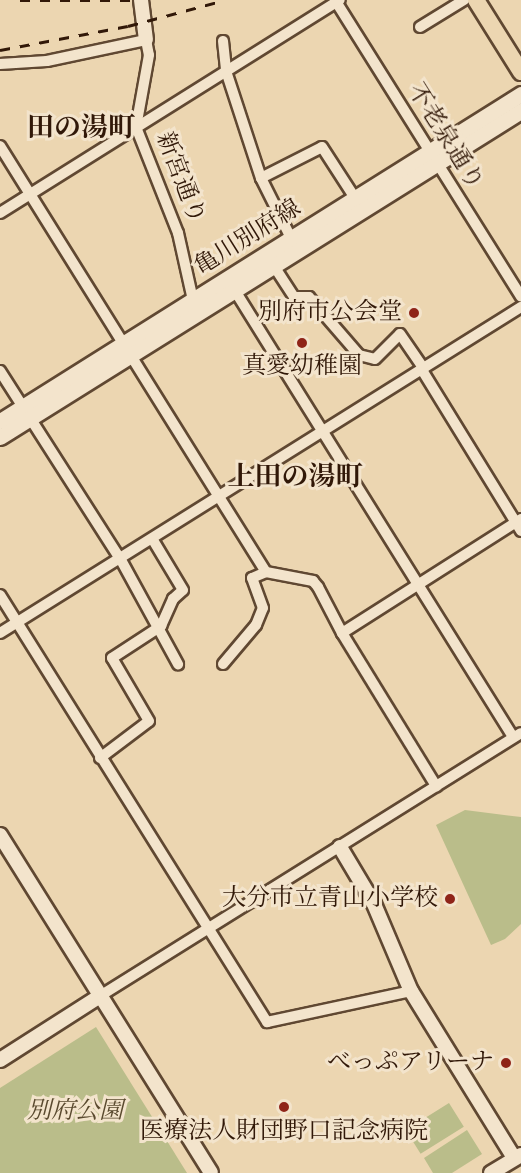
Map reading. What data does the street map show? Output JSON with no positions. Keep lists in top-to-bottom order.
{
  "streets": {
    "main road": ["亀川別府線"],
    "street": ["不老泉通り", "新宮通り"]
  },
  "crossings": [
    ["不老泉通り", "亀川別府線"],
    ["新宮通り", "亀川別府線"]
  ],
  "districts": ["田の湯町", "上田の湯町"],
  "parks": ["別府公園"],
  "places": [
    "別府市公会堂",
    "真愛幼稚園",
    "大分市立青山小学校",
    "べっぷアリーナ",
    "医療法人財団野口記念病院"
  ]
}
